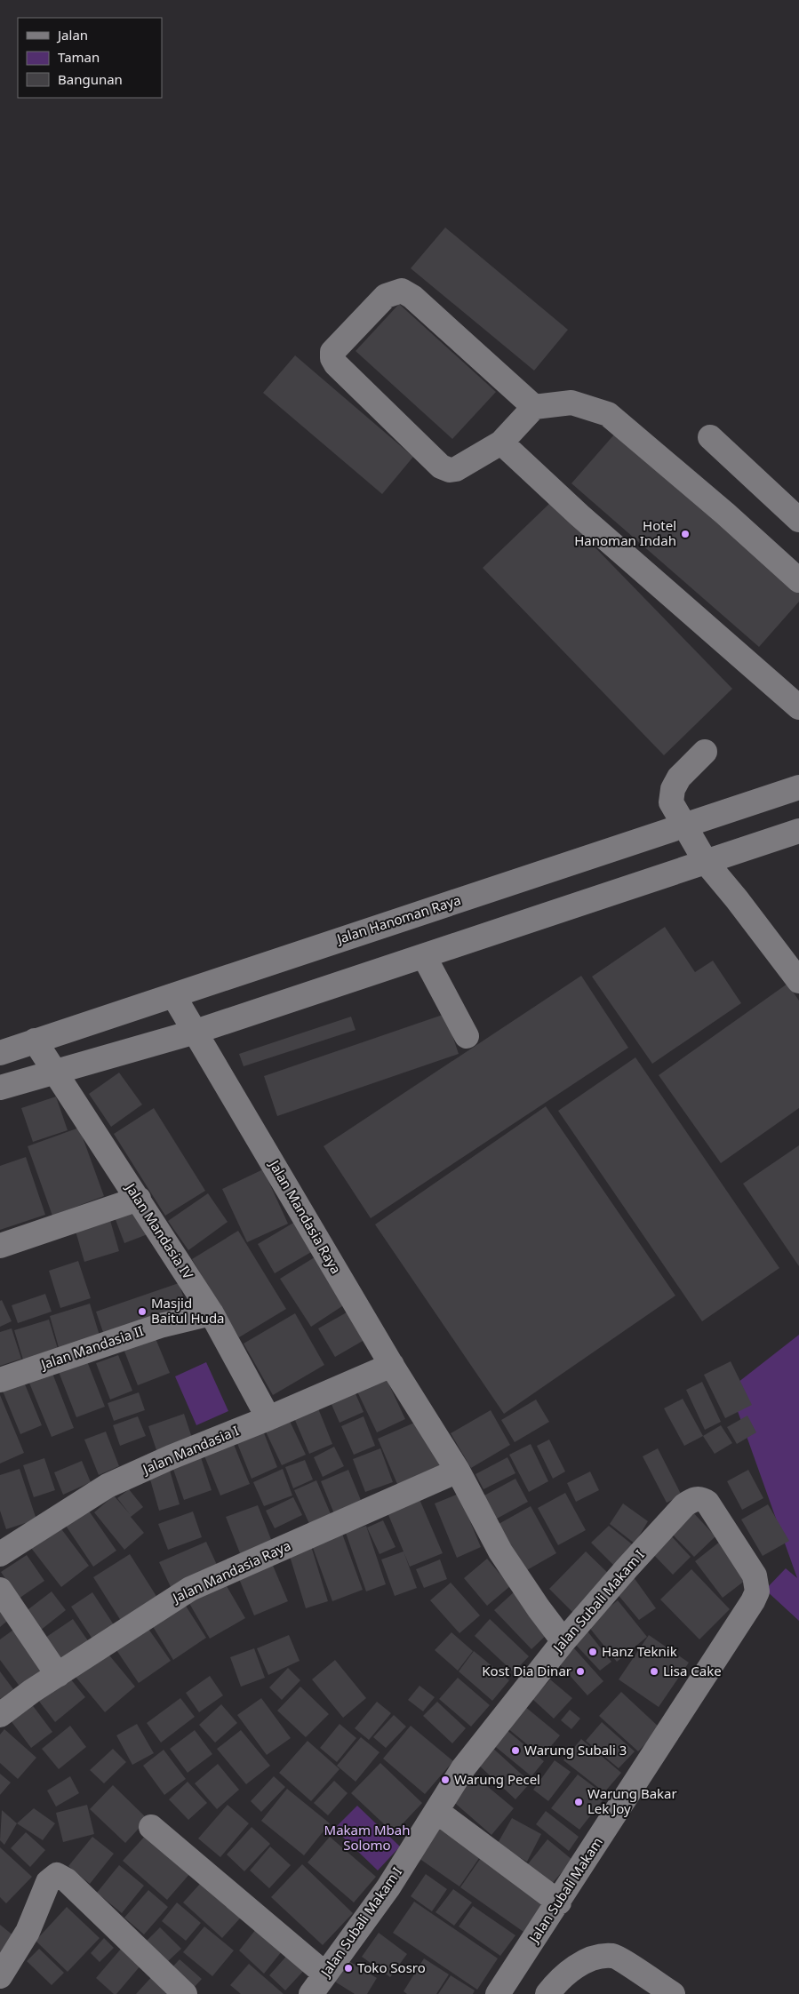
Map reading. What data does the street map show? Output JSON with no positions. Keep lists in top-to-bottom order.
{
  "streets": {
    "street": [
      "Jalan Hanoman Raya",
      "Jalan Mandasia Raya",
      "Jalan Mandasia IV",
      "Jalan Mandasia II",
      "Jalan Mandasia I",
      "Jalan Subali Makam I",
      "Jalan Subali Makam"
    ]
  },
  "crossings": [
    ["Jalan Hanoman Raya", "Jalan Mandasia Raya"],
    ["Jalan Hanoman Raya", "Jalan Mandasia IV"],
    ["Jalan Mandasia Raya", "Jalan Mandasia I"],
    ["Jalan Mandasia Raya", "Jalan Subali Makam I"],
    ["Jalan Mandasia IV", "Jalan Mandasia II"],
    ["Jalan Mandasia IV", "Jalan Mandasia I"],
    ["Jalan Subali Makam I", "Jalan Subali Makam"]
  ],
  "parks": ["Makam Mbah Solomo"],
  "places": [
    "Hotel Hanoman Indah",
    "Masjid Baitul Huda",
    "Hanz Teknik",
    "Kost Dia Dinar",
    "Lisa Cake",
    "Warung Subali 3",
    "Warung Pecel",
    "Warung Bakar Lek Joy",
    "Toko Sosro"
  ],
  "legend": ["Jalan", "Taman", "Bangunan"]
}
